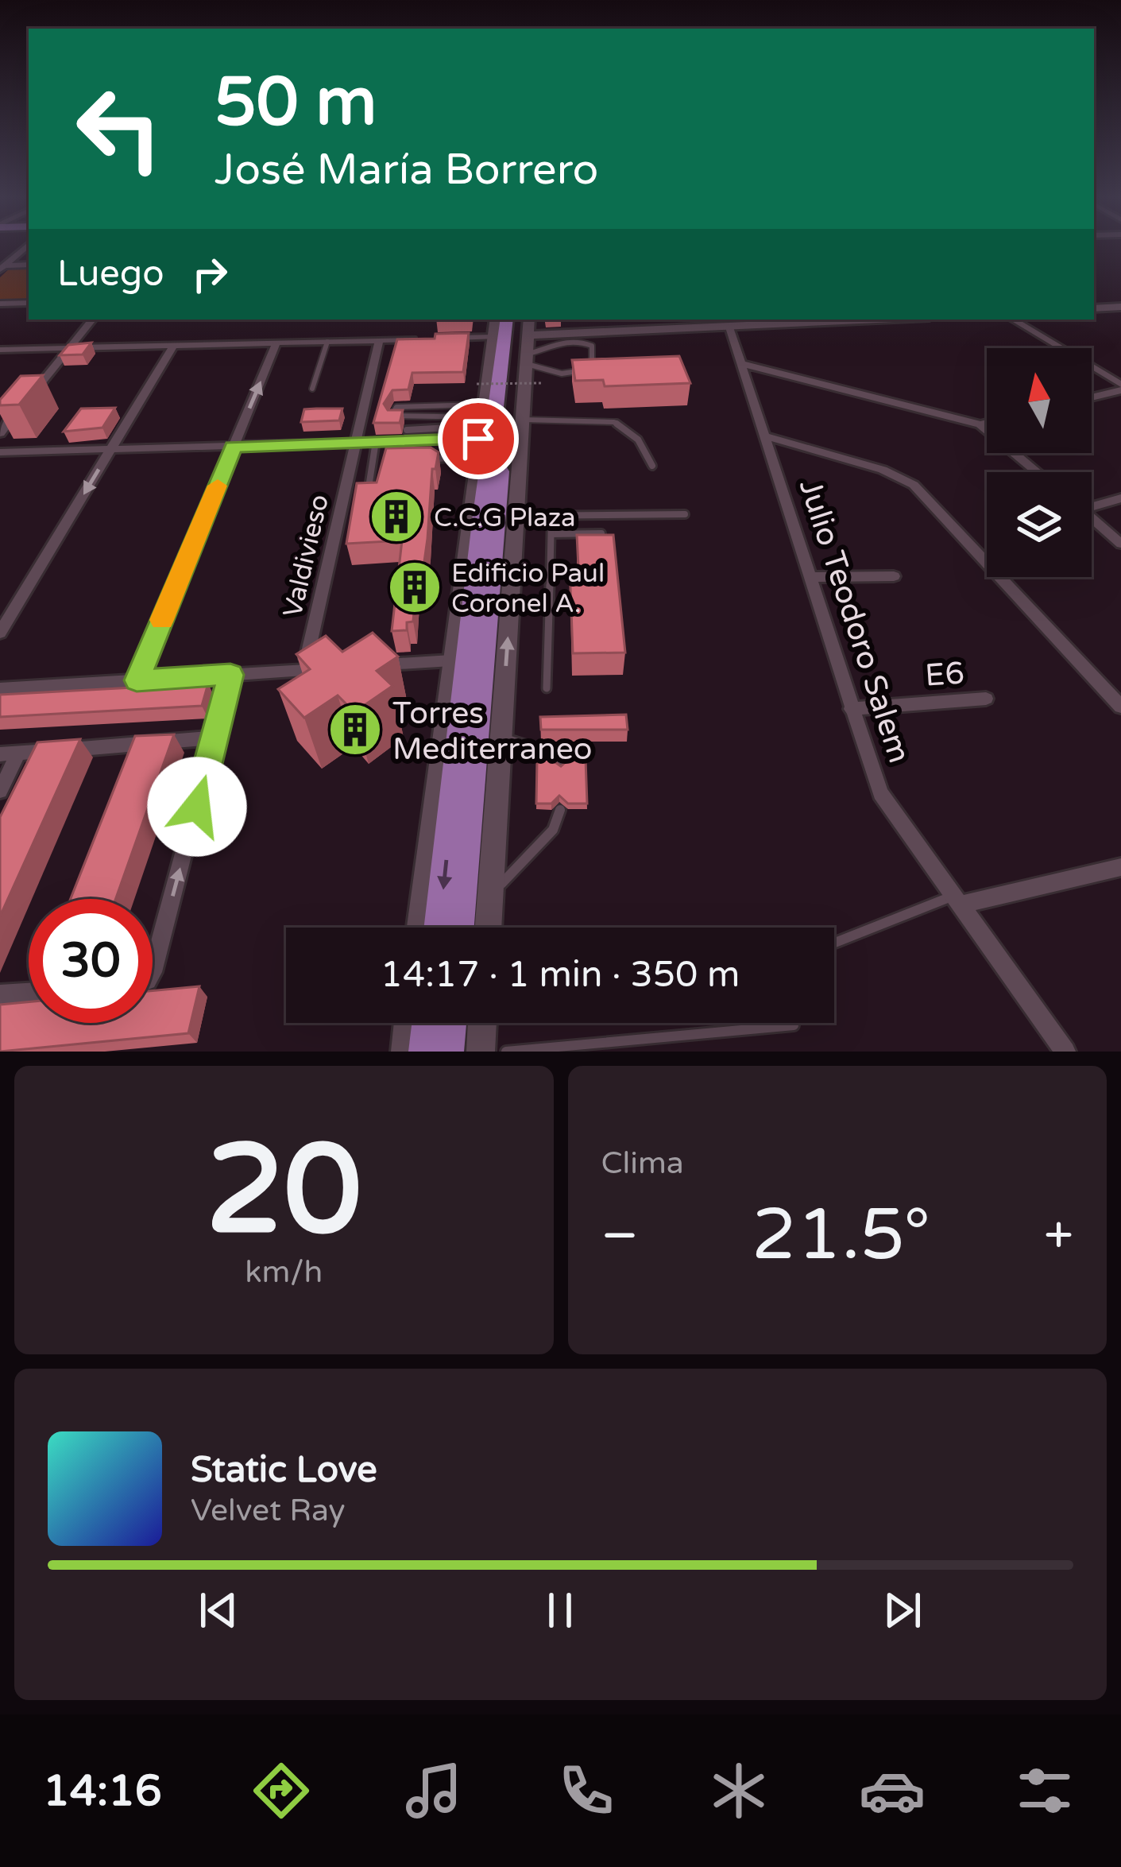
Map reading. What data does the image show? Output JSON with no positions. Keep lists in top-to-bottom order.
{
  "streets": {
    "street": ["Valdivieso", "Julio Teodoro Salem", "E6"]
  },
  "crossings": [
    ["Julio Teodoro Salem", "E6"]
  ],
  "places": {
    "building": ["C.C.G Plaza", "Edificio Paul Coronel A.", "Torres Mediterraneo"]
  },
  "north": "top",
  "page": {
    "turn": ["50 m", "José María Borrero"],
    "then": "Luego",
    "limit": "30",
    "trip": "14:17 · 1 min · 350 m",
    "tile": [
      ["20", "km/h"],
      "Clima"
    ],
    "heat": ["−", "21.5°", "+"],
    "song": ["Static Love", "Velvet Ray"],
    "tabs": "14:16"
  }
}
